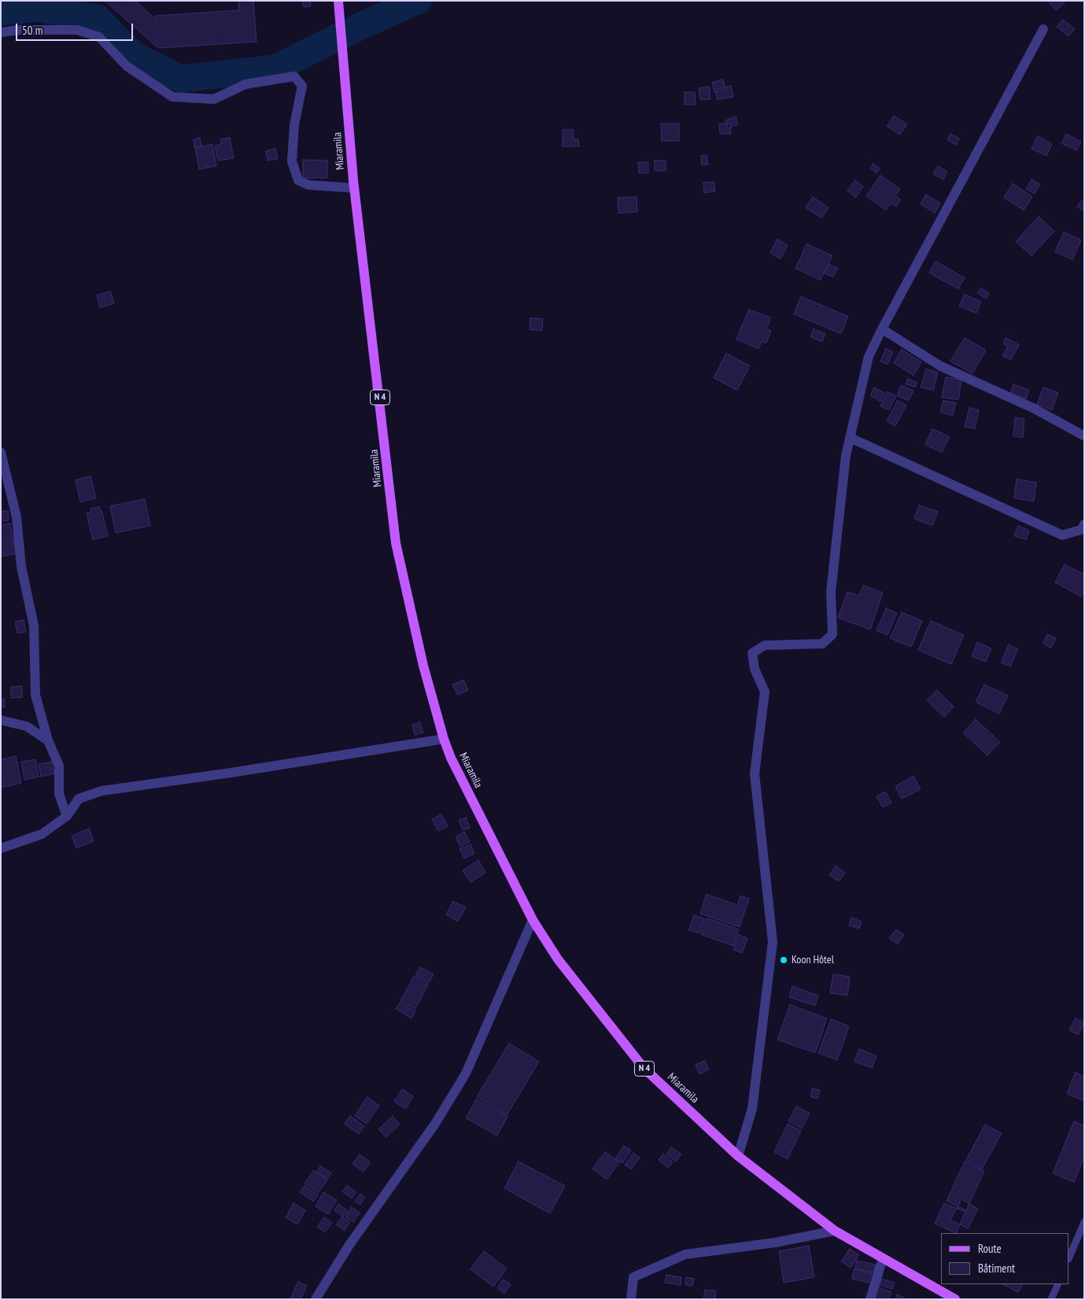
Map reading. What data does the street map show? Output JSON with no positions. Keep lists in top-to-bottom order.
{
  "streets": {
    "main road": ["Miaramila", "N 4"]
  },
  "places": ["Koon Hôtel"],
  "legend": ["Route", "Bâtiment"],
  "scale_bar": "50 m"
}
